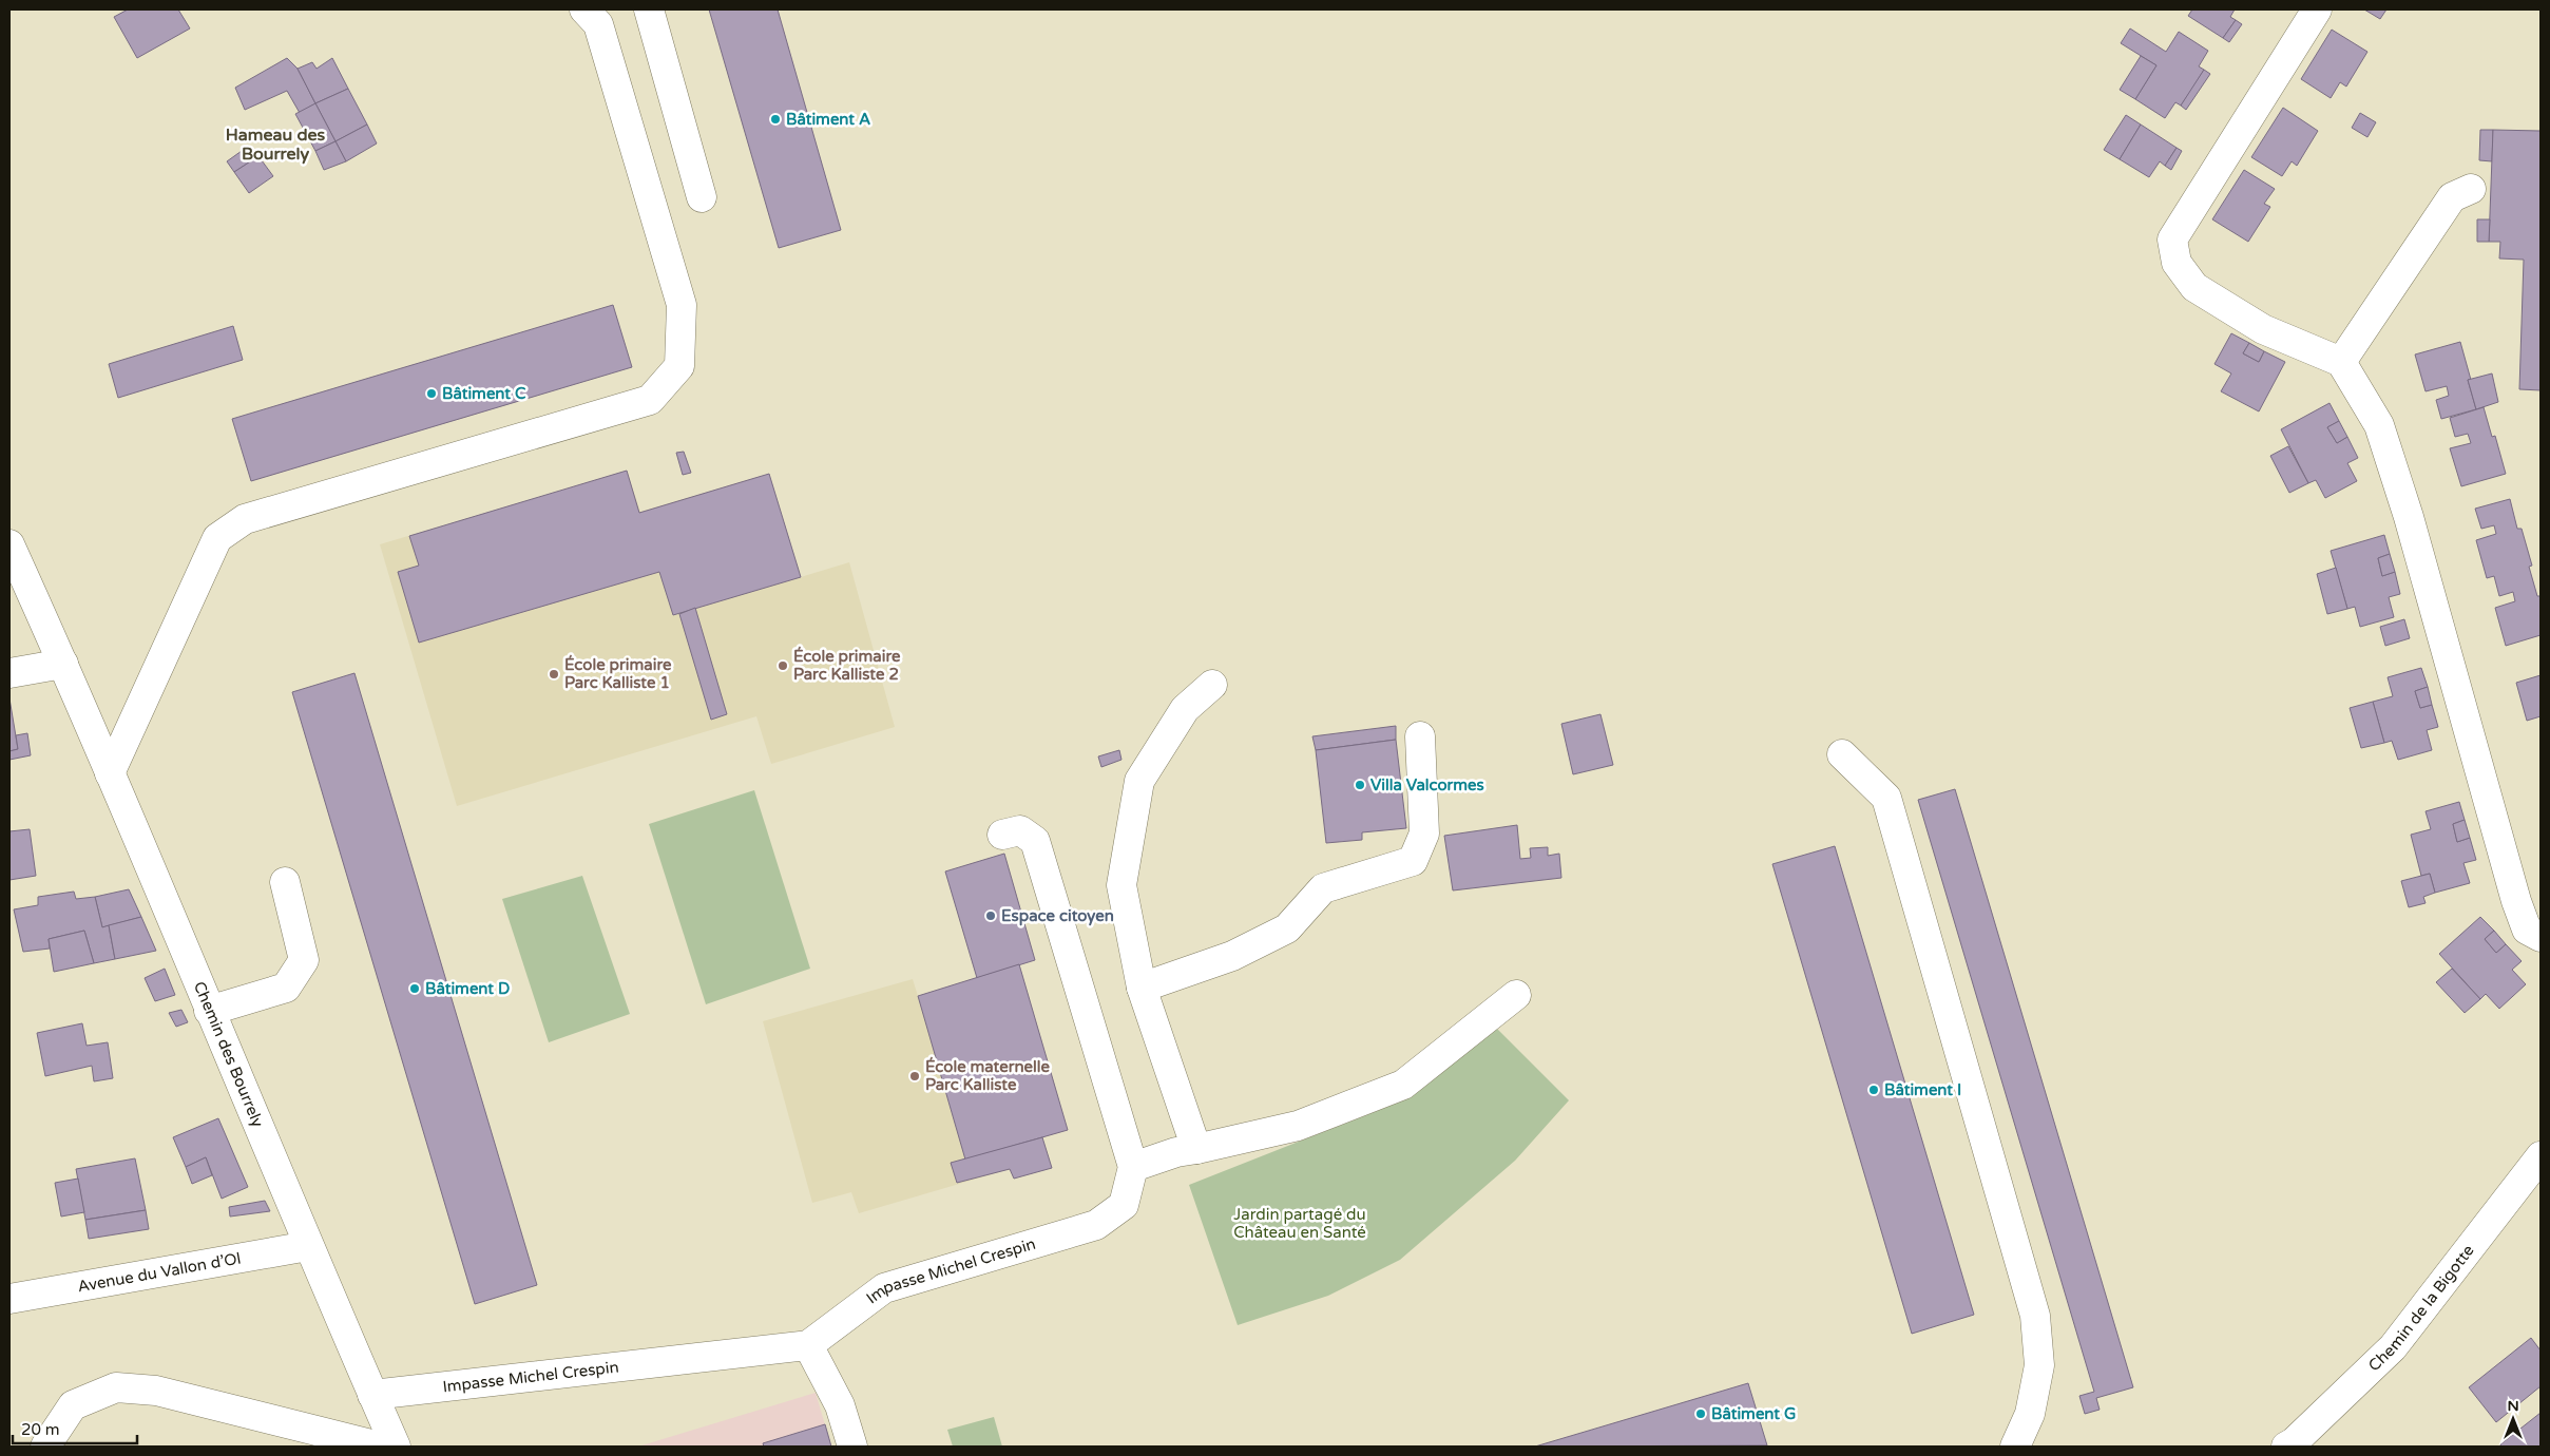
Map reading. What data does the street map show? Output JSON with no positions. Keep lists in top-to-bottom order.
{
  "streets": {
    "street": [
      "Chemin des Bourrely",
      "Avenue du Vallon d’Ol",
      "Impasse Michel Crespin",
      "Chemin de la Bigotte"
    ]
  },
  "crossings": [
    ["Chemin des Bourrely", "Avenue du Vallon d’Ol"],
    ["Chemin des Bourrely", "Impasse Michel Crespin"]
  ],
  "districts": ["Hameau des Bourrely"],
  "parks": ["Jardin partagé du Château en Santé"],
  "places": [
    "Bâtiment A",
    "Bâtiment C",
    "École primaire Parc Kalliste 2",
    "École primaire Parc Kalliste 1",
    "Villa Valcormes",
    "Espace citoyen",
    "Bâtiment D",
    "École maternelle Parc Kalliste",
    "Bâtiment I",
    "Bâtiment G"
  ],
  "scale_bar": "20 m",
  "north": "top"
}
